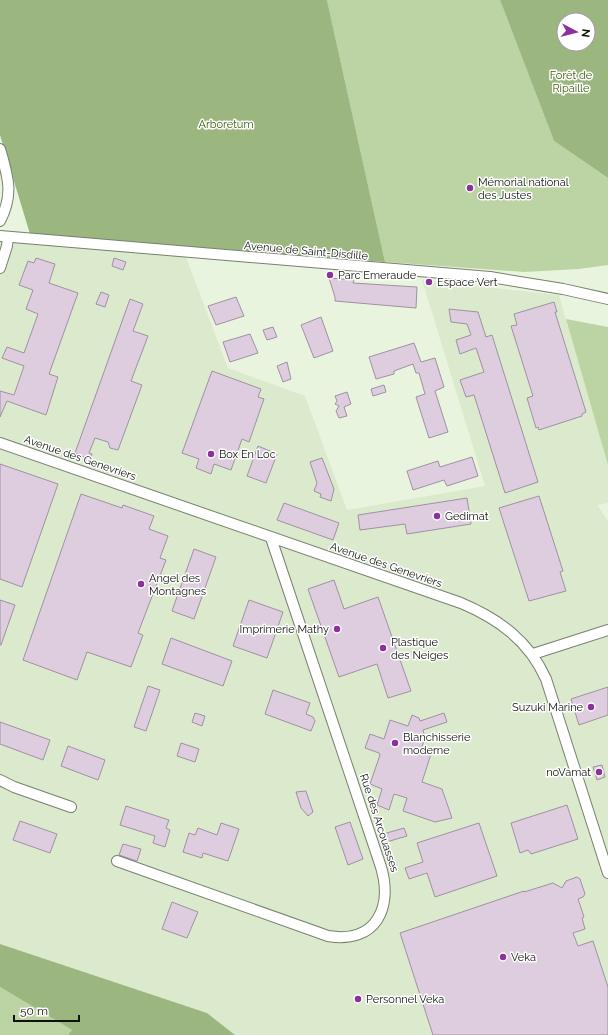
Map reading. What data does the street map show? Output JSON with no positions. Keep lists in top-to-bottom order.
{
  "streets": {
    "street": ["Avenue de Saint-Disdille", "Avenue des Genevriers", "Rue des Arcouasses"]
  },
  "crossings": [
    ["Avenue des Genevriers", "Rue des Arcouasses"]
  ],
  "parks": ["Forêt de Ripaille", "Arboretum"],
  "places": [
    "Mémorial national des Justes",
    "Parc Emeraude",
    "Espace Vert",
    "Box En Loc",
    "Gedimat",
    "Angel des Montagnes",
    "Imprimerie Mathy",
    "Plastique des Neiges",
    "Suzuki Marine",
    "Blanchisserie moderne",
    "noVamat",
    "Veka",
    "Personnel Veka"
  ],
  "scale_bar": "50 m",
  "north": "right"
}
